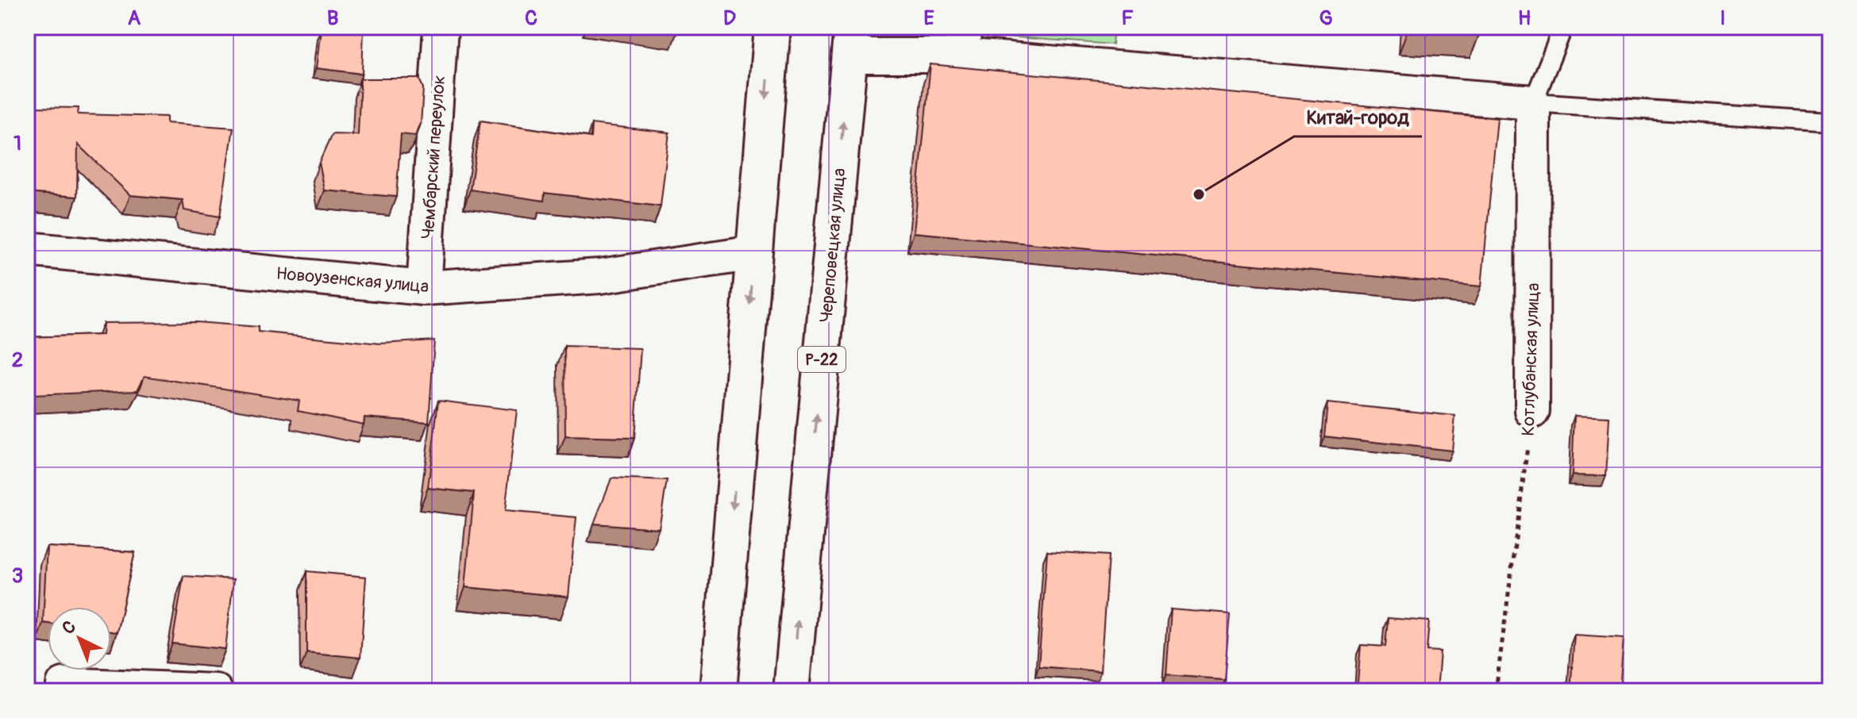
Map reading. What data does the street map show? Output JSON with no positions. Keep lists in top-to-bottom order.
{
  "streets": {
    "highway": ["Череповецкая улица", "Р-22"],
    "street": ["Чембарский переулок", "Новоузенская улица", "Котлубанская улица"]
  },
  "crossings": [
    ["Чембарский переулок", "Новоузенская улица"]
  ],
  "places": ["Китай-город"],
  "north": "top left",
  "grid": {
    "columns": [
      "A",
      "B",
      "C",
      "D",
      "E",
      "F",
      "G",
      "H",
      "I"
    ],
    "rows": ["1", "2", "3"]
  }
}
